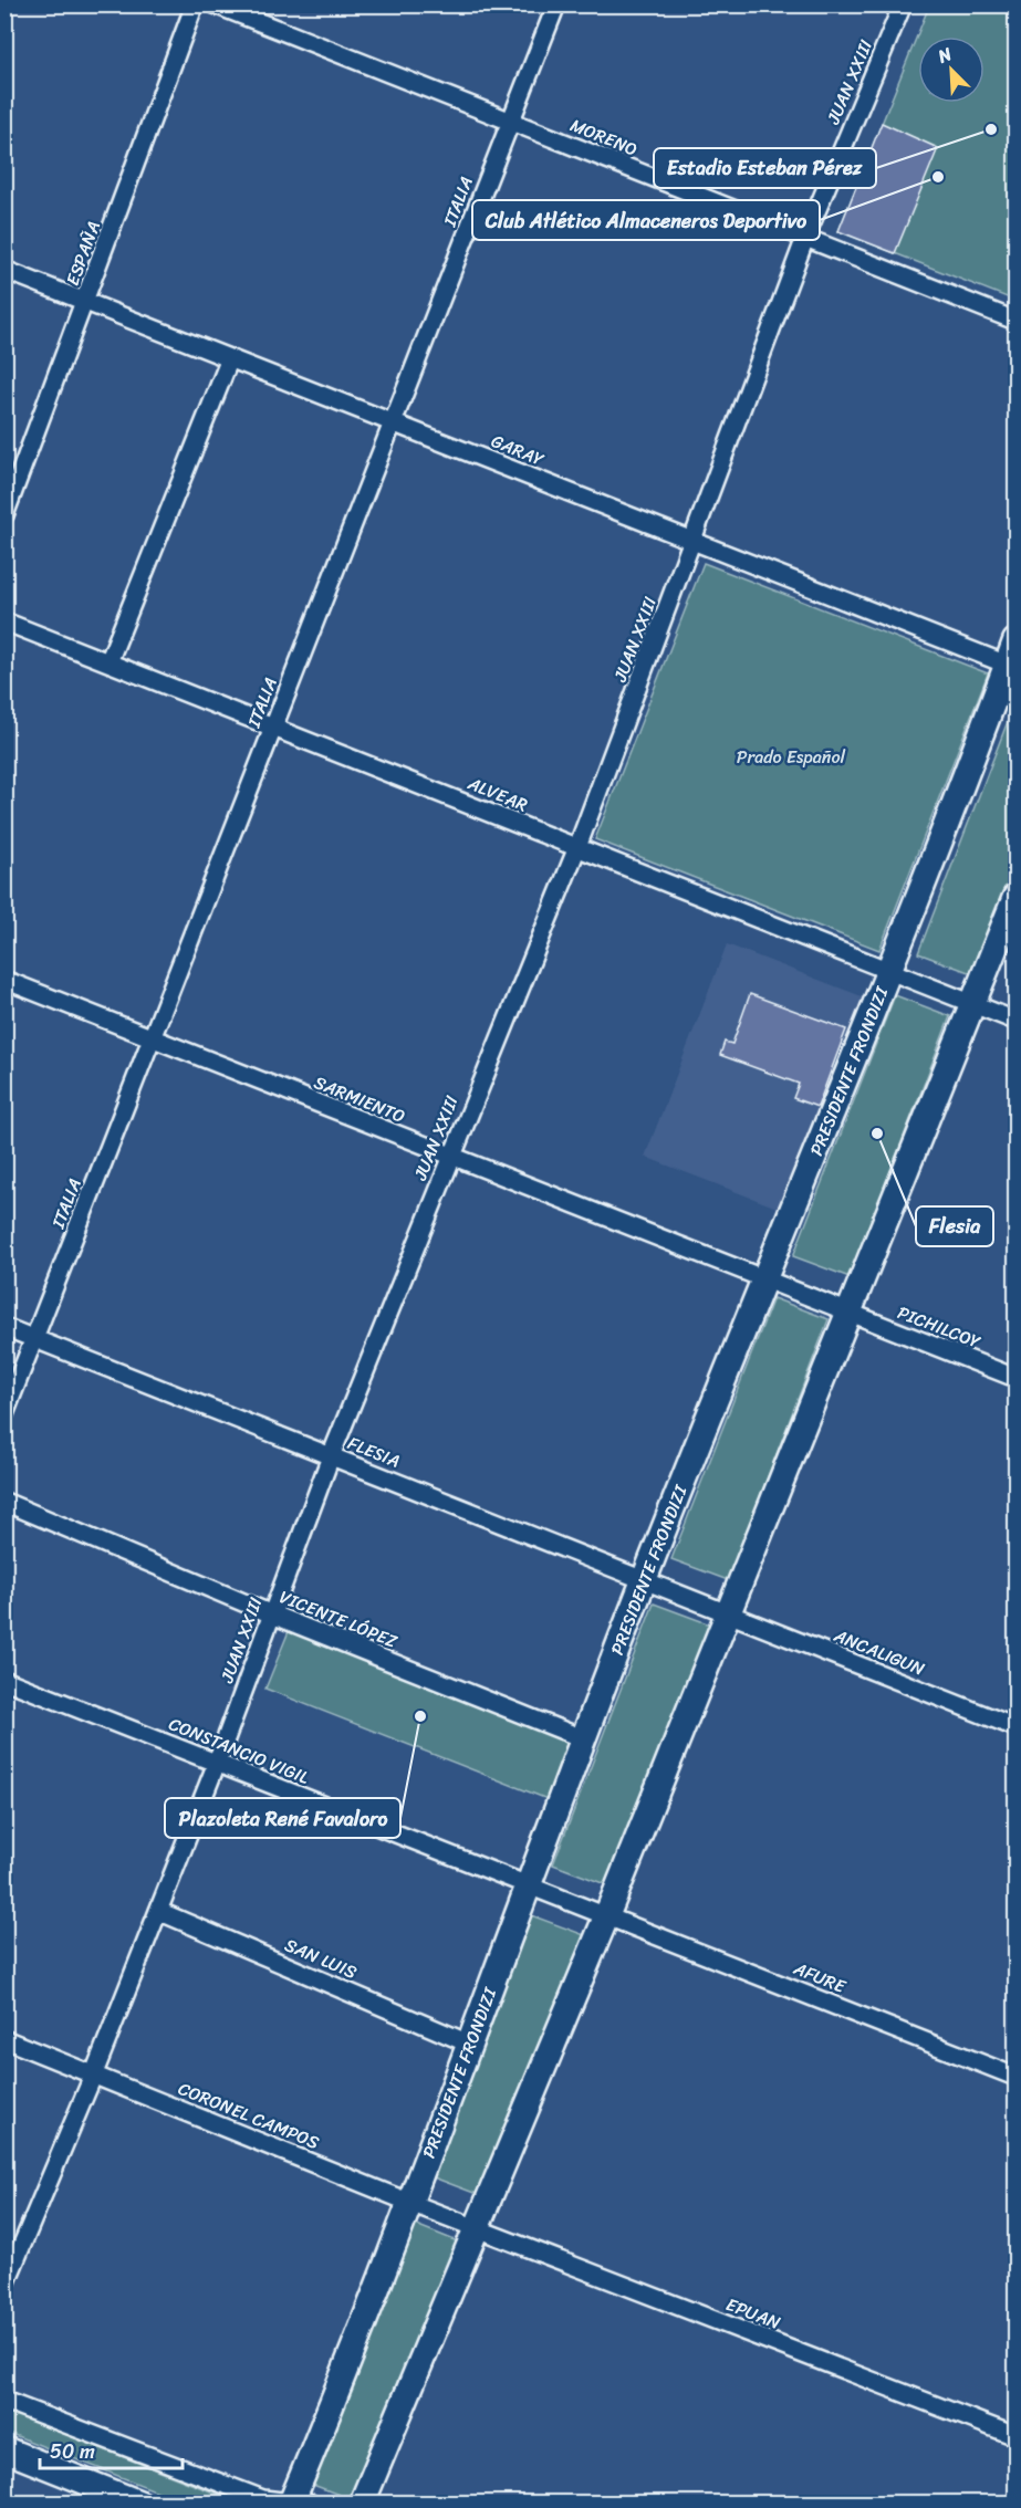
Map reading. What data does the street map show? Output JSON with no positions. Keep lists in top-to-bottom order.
{
  "streets": {
    "main road": ["PRESIDENTE FRONDIZI"],
    "street": [
      "JUAN XXIII",
      "MORENO",
      "ITALIA",
      "ESPAÑA",
      "GARAY",
      "ALVEAR",
      "SARMIENTO",
      "PICHILCOY",
      "FLESIA",
      "VICENTE LÓPEZ",
      "ANCALIGUN",
      "CONSTANCIO VIGIL",
      "SAN LUIS",
      "AFURE",
      "CORONEL CAMPOS",
      "EPUAN"
    ]
  },
  "crossings": [
    ["JUAN XXIII", "MORENO"],
    ["JUAN XXIII", "GARAY"],
    ["JUAN XXIII", "ALVEAR"],
    ["JUAN XXIII", "SARMIENTO"],
    ["JUAN XXIII", "FLESIA"],
    ["JUAN XXIII", "VICENTE LÓPEZ"],
    ["JUAN XXIII", "CONSTANCIO VIGIL"],
    ["JUAN XXIII", "SAN LUIS"],
    ["JUAN XXIII", "CORONEL CAMPOS"],
    ["MORENO", "ITALIA"],
    ["ITALIA", "GARAY"],
    ["ITALIA", "ALVEAR"],
    ["ITALIA", "SARMIENTO"],
    ["ITALIA", "FLESIA"],
    ["ESPAÑA", "GARAY"],
    ["GARAY", "PRESIDENTE FRONDIZI"],
    ["ALVEAR", "PRESIDENTE FRONDIZI"],
    ["PRESIDENTE FRONDIZI", "SARMIENTO"],
    ["PRESIDENTE FRONDIZI", "FLESIA"],
    ["PRESIDENTE FRONDIZI", "VICENTE LÓPEZ"],
    ["PRESIDENTE FRONDIZI", "CONSTANCIO VIGIL"],
    ["PRESIDENTE FRONDIZI", "SAN LUIS"],
    ["PRESIDENTE FRONDIZI", "CORONEL CAMPOS"],
    ["SARMIENTO", "PICHILCOY"],
    ["FLESIA", "ANCALIGUN"],
    ["CONSTANCIO VIGIL", "AFURE"],
    ["CORONEL CAMPOS", "EPUAN"]
  ],
  "parks": ["Prado Español"],
  "places": [
    "Estadio Esteban Pérez",
    "Club Atlético Almaceneros Deportivo",
    "Flesia",
    "Plazoleta René Favaloro"
  ],
  "scale_bar": "50 m",
  "north": "top left"
}
